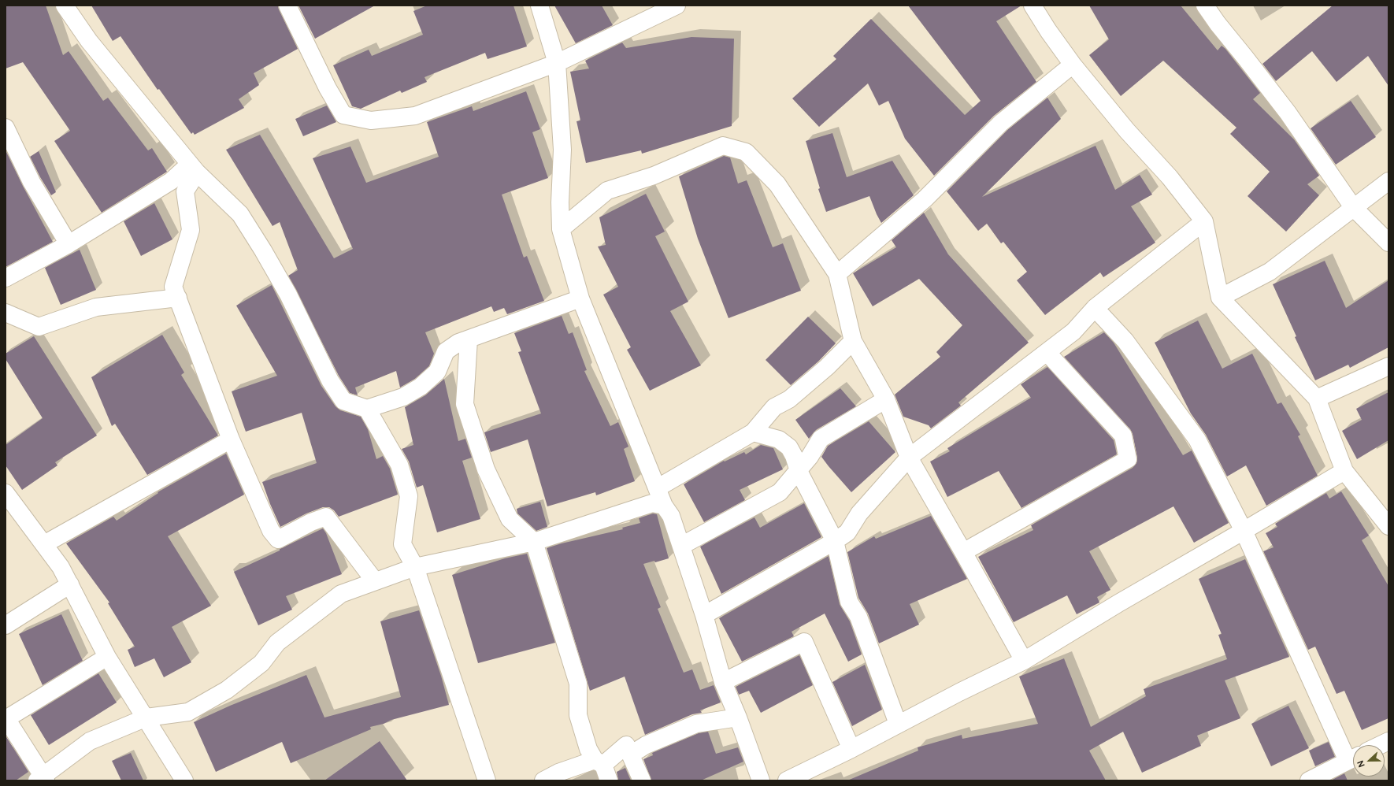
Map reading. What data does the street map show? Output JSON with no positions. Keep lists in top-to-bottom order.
{
  "north": "left"
}
